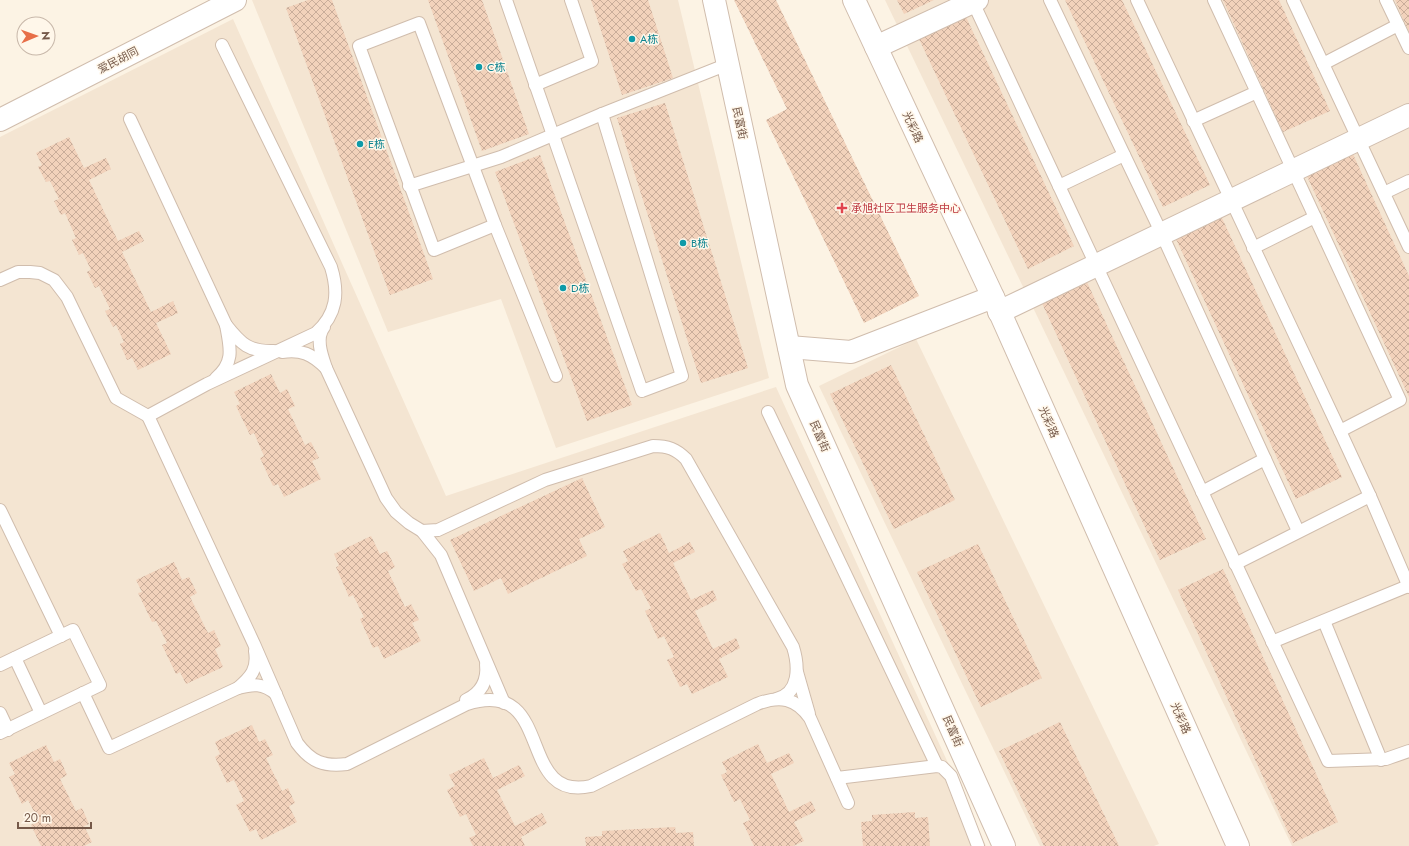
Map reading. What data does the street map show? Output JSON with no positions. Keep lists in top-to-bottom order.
{
  "streets": {
    "street": ["爱民胡同", "民富街", "光彩路"]
  },
  "places": {
    "other": [
      "A栋",
      "C栋",
      "E栋",
      "B栋",
      "D栋"
    ],
    "health": ["承旭社区卫生服务中心"]
  },
  "scale_bar": "20 m",
  "north": "right"
}
